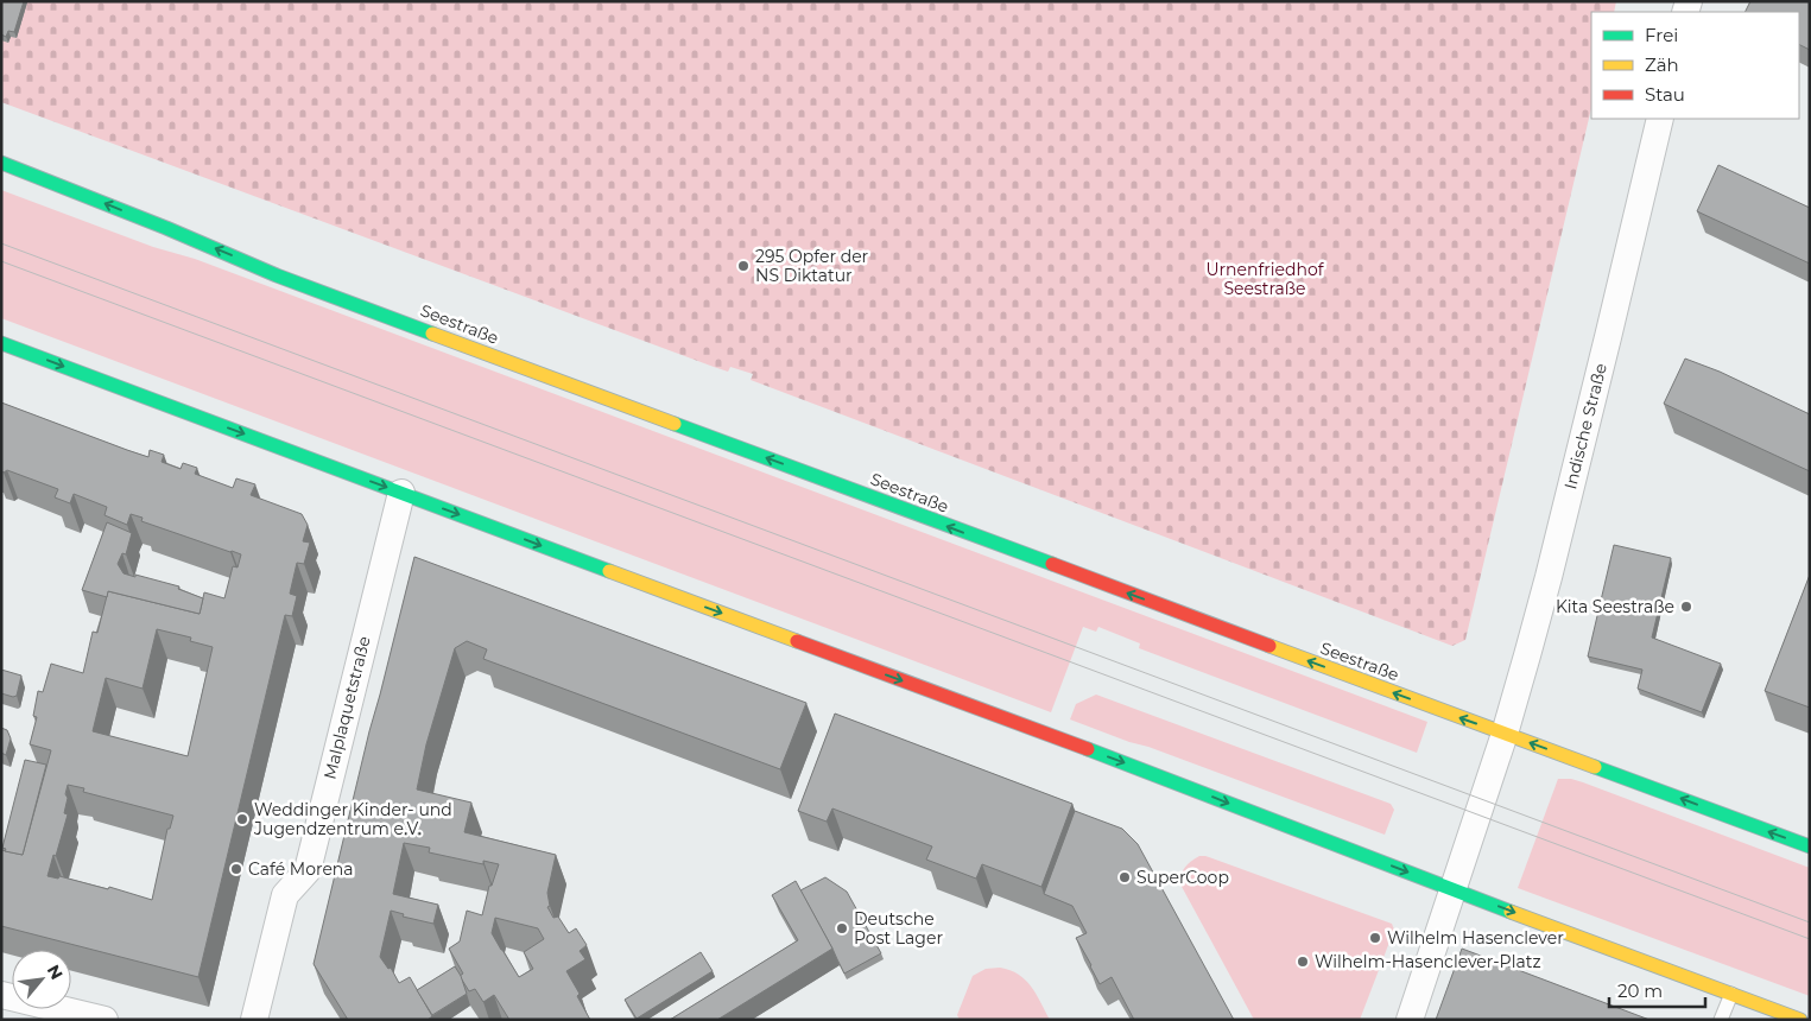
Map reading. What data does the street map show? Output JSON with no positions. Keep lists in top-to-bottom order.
{
  "streets": {
    "main road": ["Seestraße"],
    "street": ["Indische Straße", "Malplaquetstraße"]
  },
  "crossings": [
    ["Seestraße", "Indische Straße"]
  ],
  "one_way": ["Seestraße"],
  "parks": ["Urnenfriedhof Seestraße"],
  "places": [
    "295 Opfer der NS Diktatur",
    "Kita Seestraße",
    "Weddinger Kinder- und Jugendzentrum e.V.",
    "Café Morena",
    "SuperCoop",
    "Deutsche Post Lager",
    "Wilhelm Hasenclever",
    "Wilhelm-Hasenclever-Platz"
  ],
  "legend": ["Frei", "Zäh", "Stau"],
  "scale_bar": "20 m",
  "north": "top right"
}
